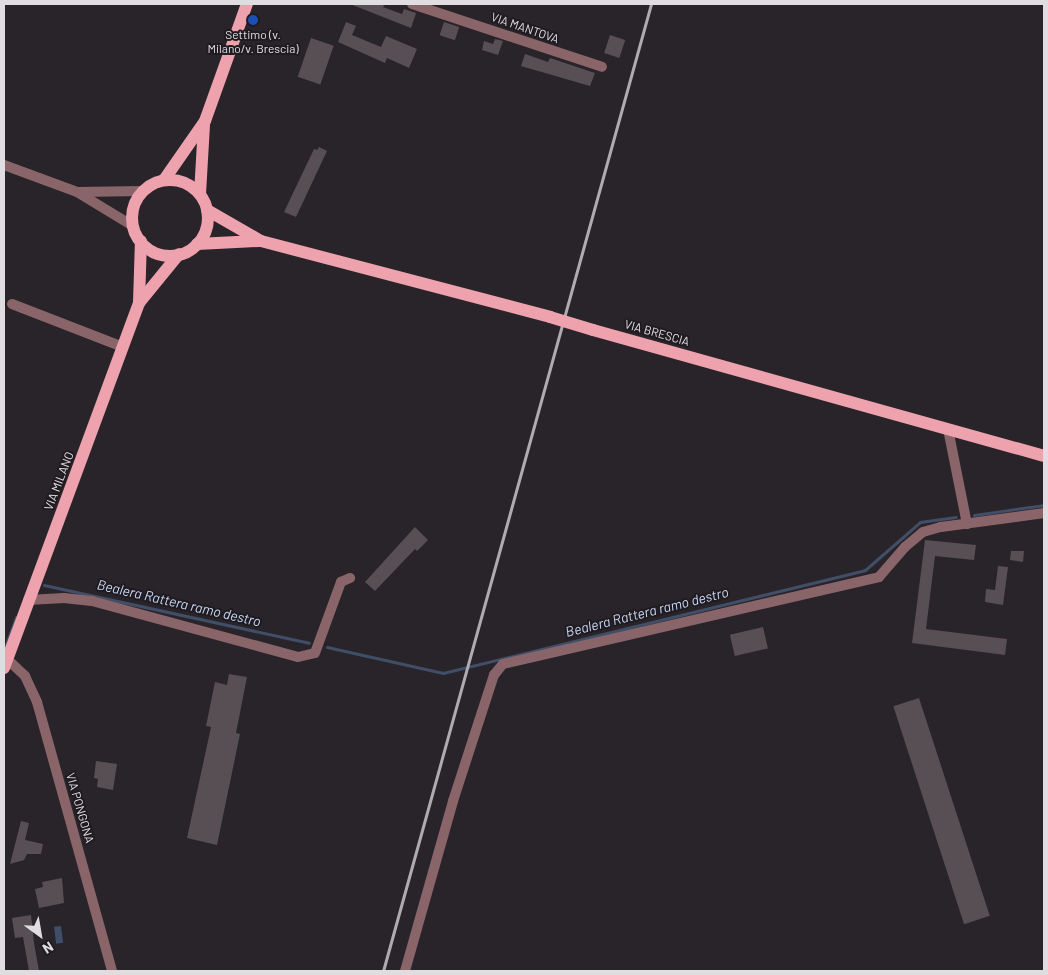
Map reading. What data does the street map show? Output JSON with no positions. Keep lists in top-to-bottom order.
{
  "streets": {
    "main road": ["VIA BRESCIA", "VIA MILANO"],
    "street": ["VIA MANTOVA", "VIA PONGONA"]
  },
  "crossings": [
    ["VIA MILANO", "VIA PONGONA"]
  ],
  "water": ["Bealera Rattera ramo destro"],
  "places": ["Settimo (v. Milano/v. Brescia)"],
  "north": "bottom right"
}
